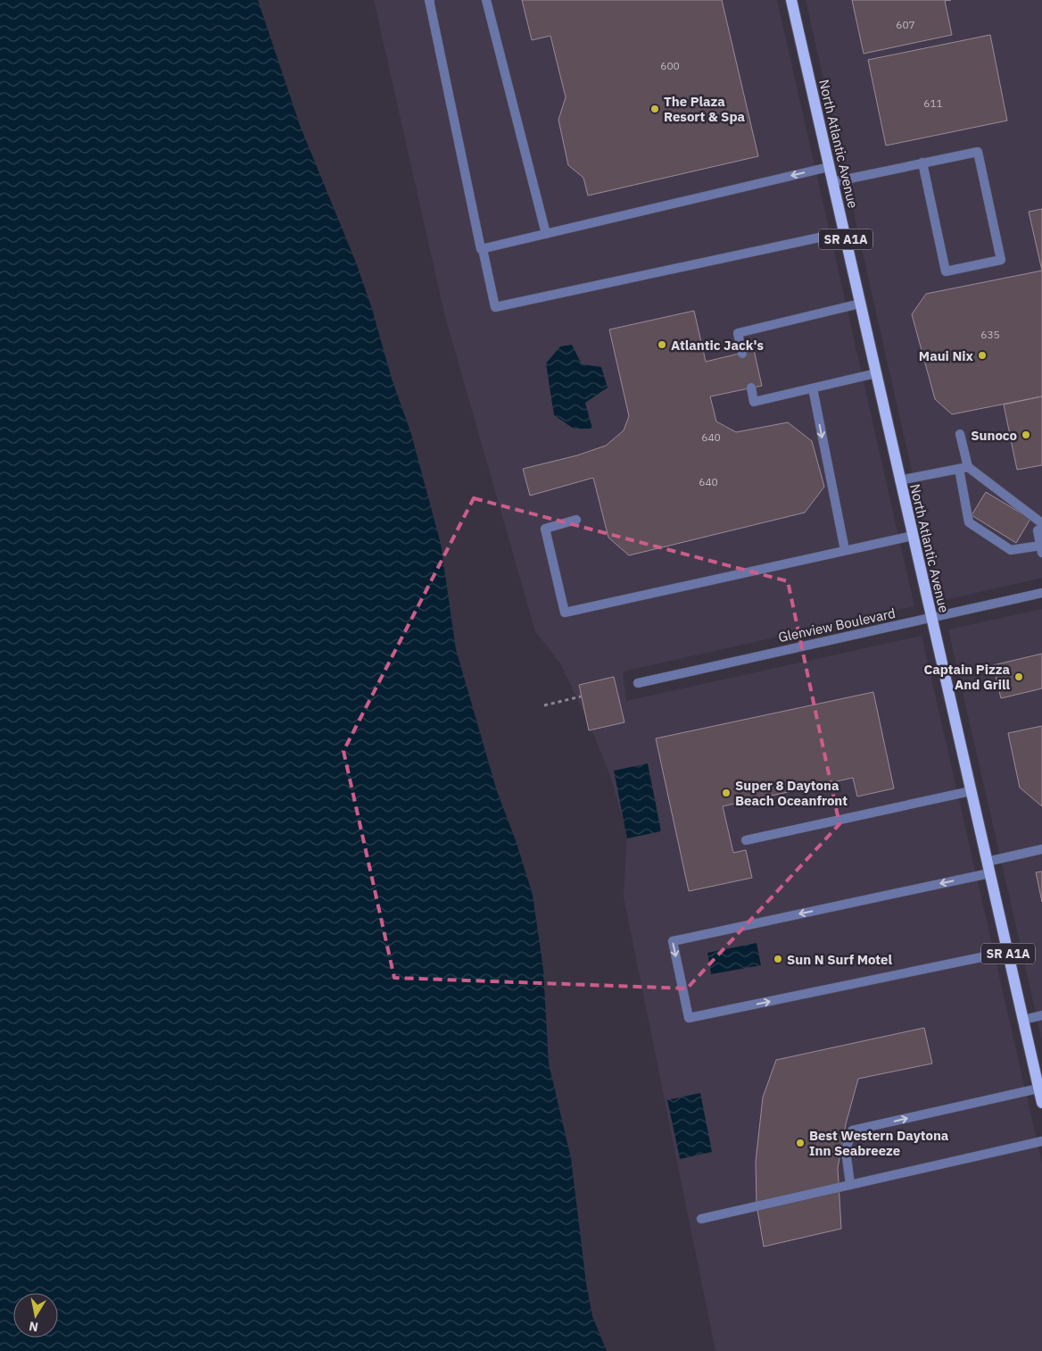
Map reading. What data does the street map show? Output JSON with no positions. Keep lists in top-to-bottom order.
{
  "streets": {
    "main road": ["North Atlantic Avenue", "SR A1A"],
    "street": ["Glenview Boulevard"]
  },
  "crossings": [
    ["North Atlantic Avenue", "Glenview Boulevard"]
  ],
  "places": [
    "The Plaza Resort & Spa",
    "Atlantic Jack's",
    "Maui Nix",
    "Sunoco",
    "Captain Pizza And Grill",
    "Super 8 Daytona Beach Oceanfront",
    "Sun N Surf Motel",
    "Best Western Daytona Inn Seabreeze"
  ],
  "house_numbers": [
    "607",
    "600",
    "611",
    "635",
    "640",
    "640"
  ],
  "north": "bottom"
}
